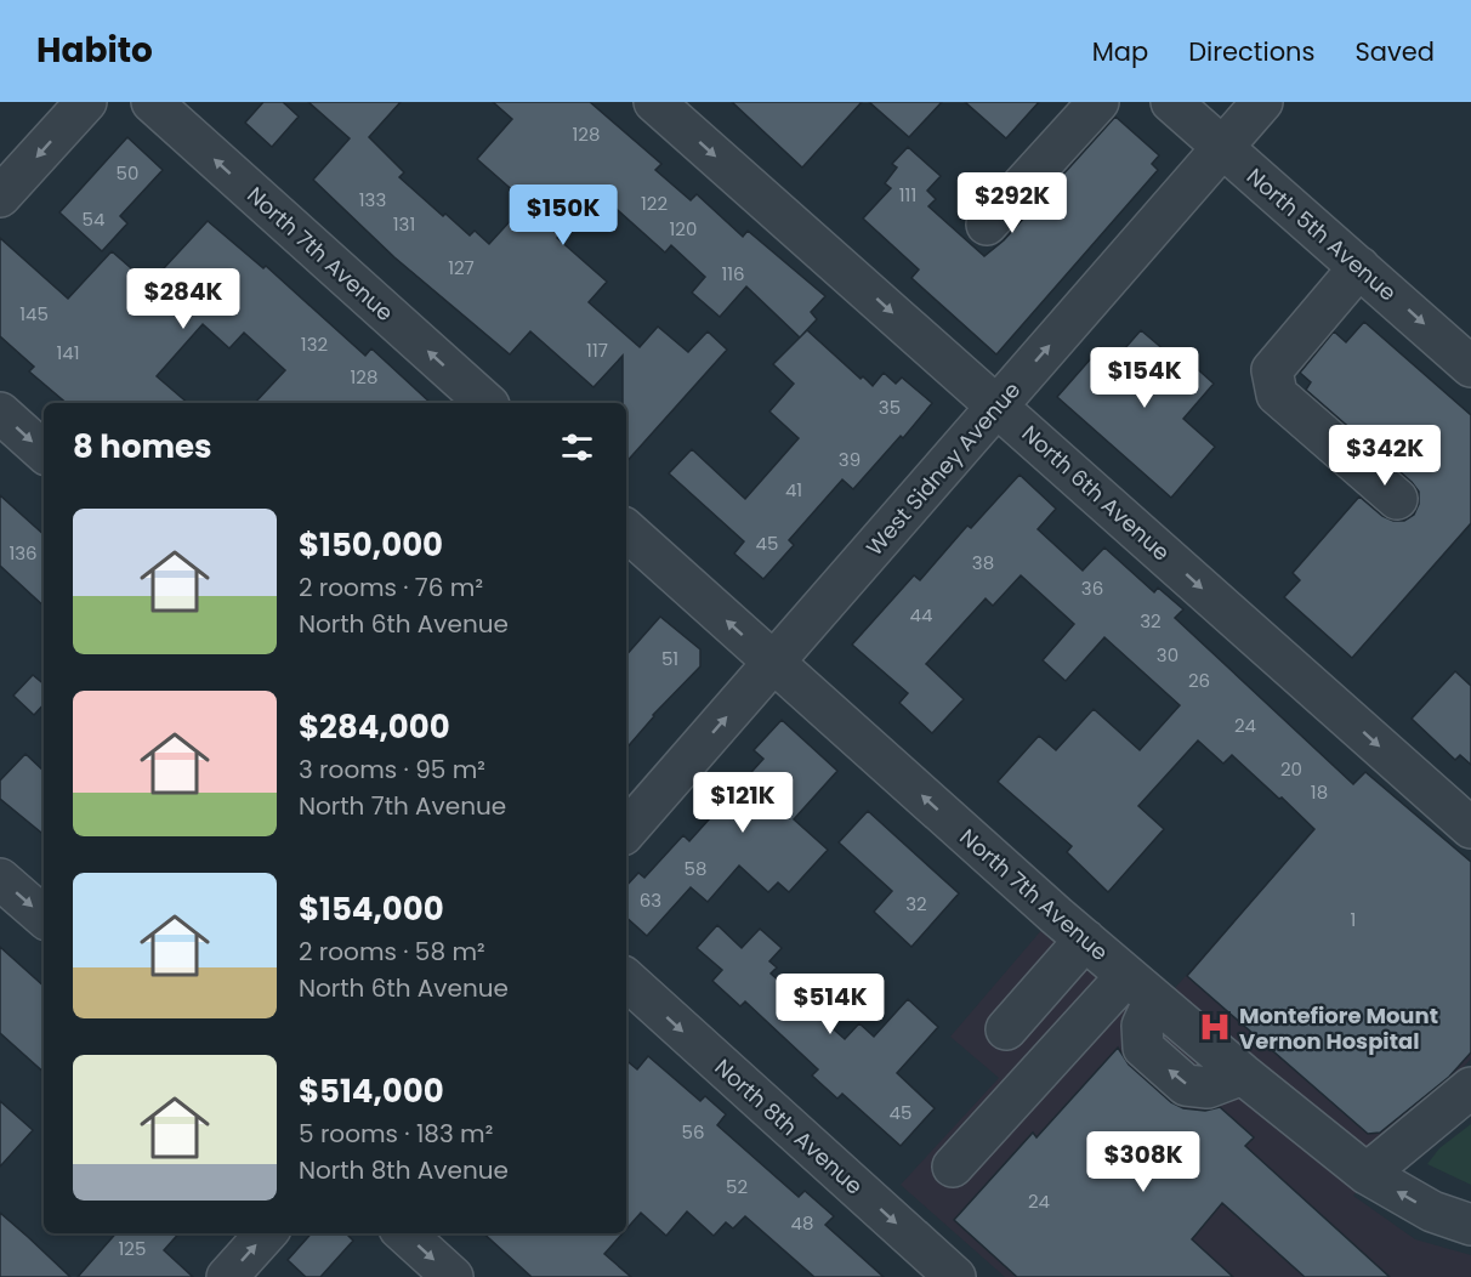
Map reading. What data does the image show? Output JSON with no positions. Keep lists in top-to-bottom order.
{
  "streets": {
    "street": [
      "North 5th Avenue",
      "North 7th Avenue",
      "West Sidney Avenue",
      "North 6th Avenue",
      "North 8th Avenue"
    ]
  },
  "crossings": [
    ["North 5th Avenue", "West Sidney Avenue"],
    ["North 7th Avenue", "West Sidney Avenue"],
    ["West Sidney Avenue", "North 6th Avenue"]
  ],
  "one_way": [
    "North 5th Avenue",
    "North 7th Avenue",
    "West Sidney Avenue",
    "North 6th Avenue",
    "North 8th Avenue"
  ],
  "places": {
    "hospital": ["Montefiore Mount Vernon Hospital"]
  },
  "house_numbers": [
    "128",
    "50",
    "111",
    "133",
    "122",
    "54",
    "131",
    "120",
    "127",
    "116",
    "145",
    "132",
    "117",
    "141",
    "128",
    "35",
    "39",
    "41",
    "45",
    "136",
    "38",
    "36",
    "44",
    "32",
    "30",
    "51",
    "26",
    "24",
    "20",
    "18",
    "58",
    "63",
    "32",
    "1",
    "45",
    "56",
    "52",
    "24",
    "48",
    "125"
  ],
  "page": {
    "header": "Habito",
    "nav": ["Map", "Directions", "Saved"],
    "price": [
      "$292K",
      "$150K",
      "$284K",
      "$154K",
      "$342K",
      "$121K",
      "$514K",
      "$308K"
    ],
    "heading": "8 homes",
    "list": [
      {
        "name": "$150,000",
        "note": "2 rooms · 76 m² · North 6th Avenue"
      },
      {
        "name": "$284,000",
        "note": "3 rooms · 95 m² · North 7th Avenue"
      },
      {
        "name": "$154,000",
        "note": "2 rooms · 58 m² · North 6th Avenue"
      },
      {
        "name": "$514,000",
        "note": "5 rooms · 183 m² · North 8th Avenue"
      }
    ]
  }
}
